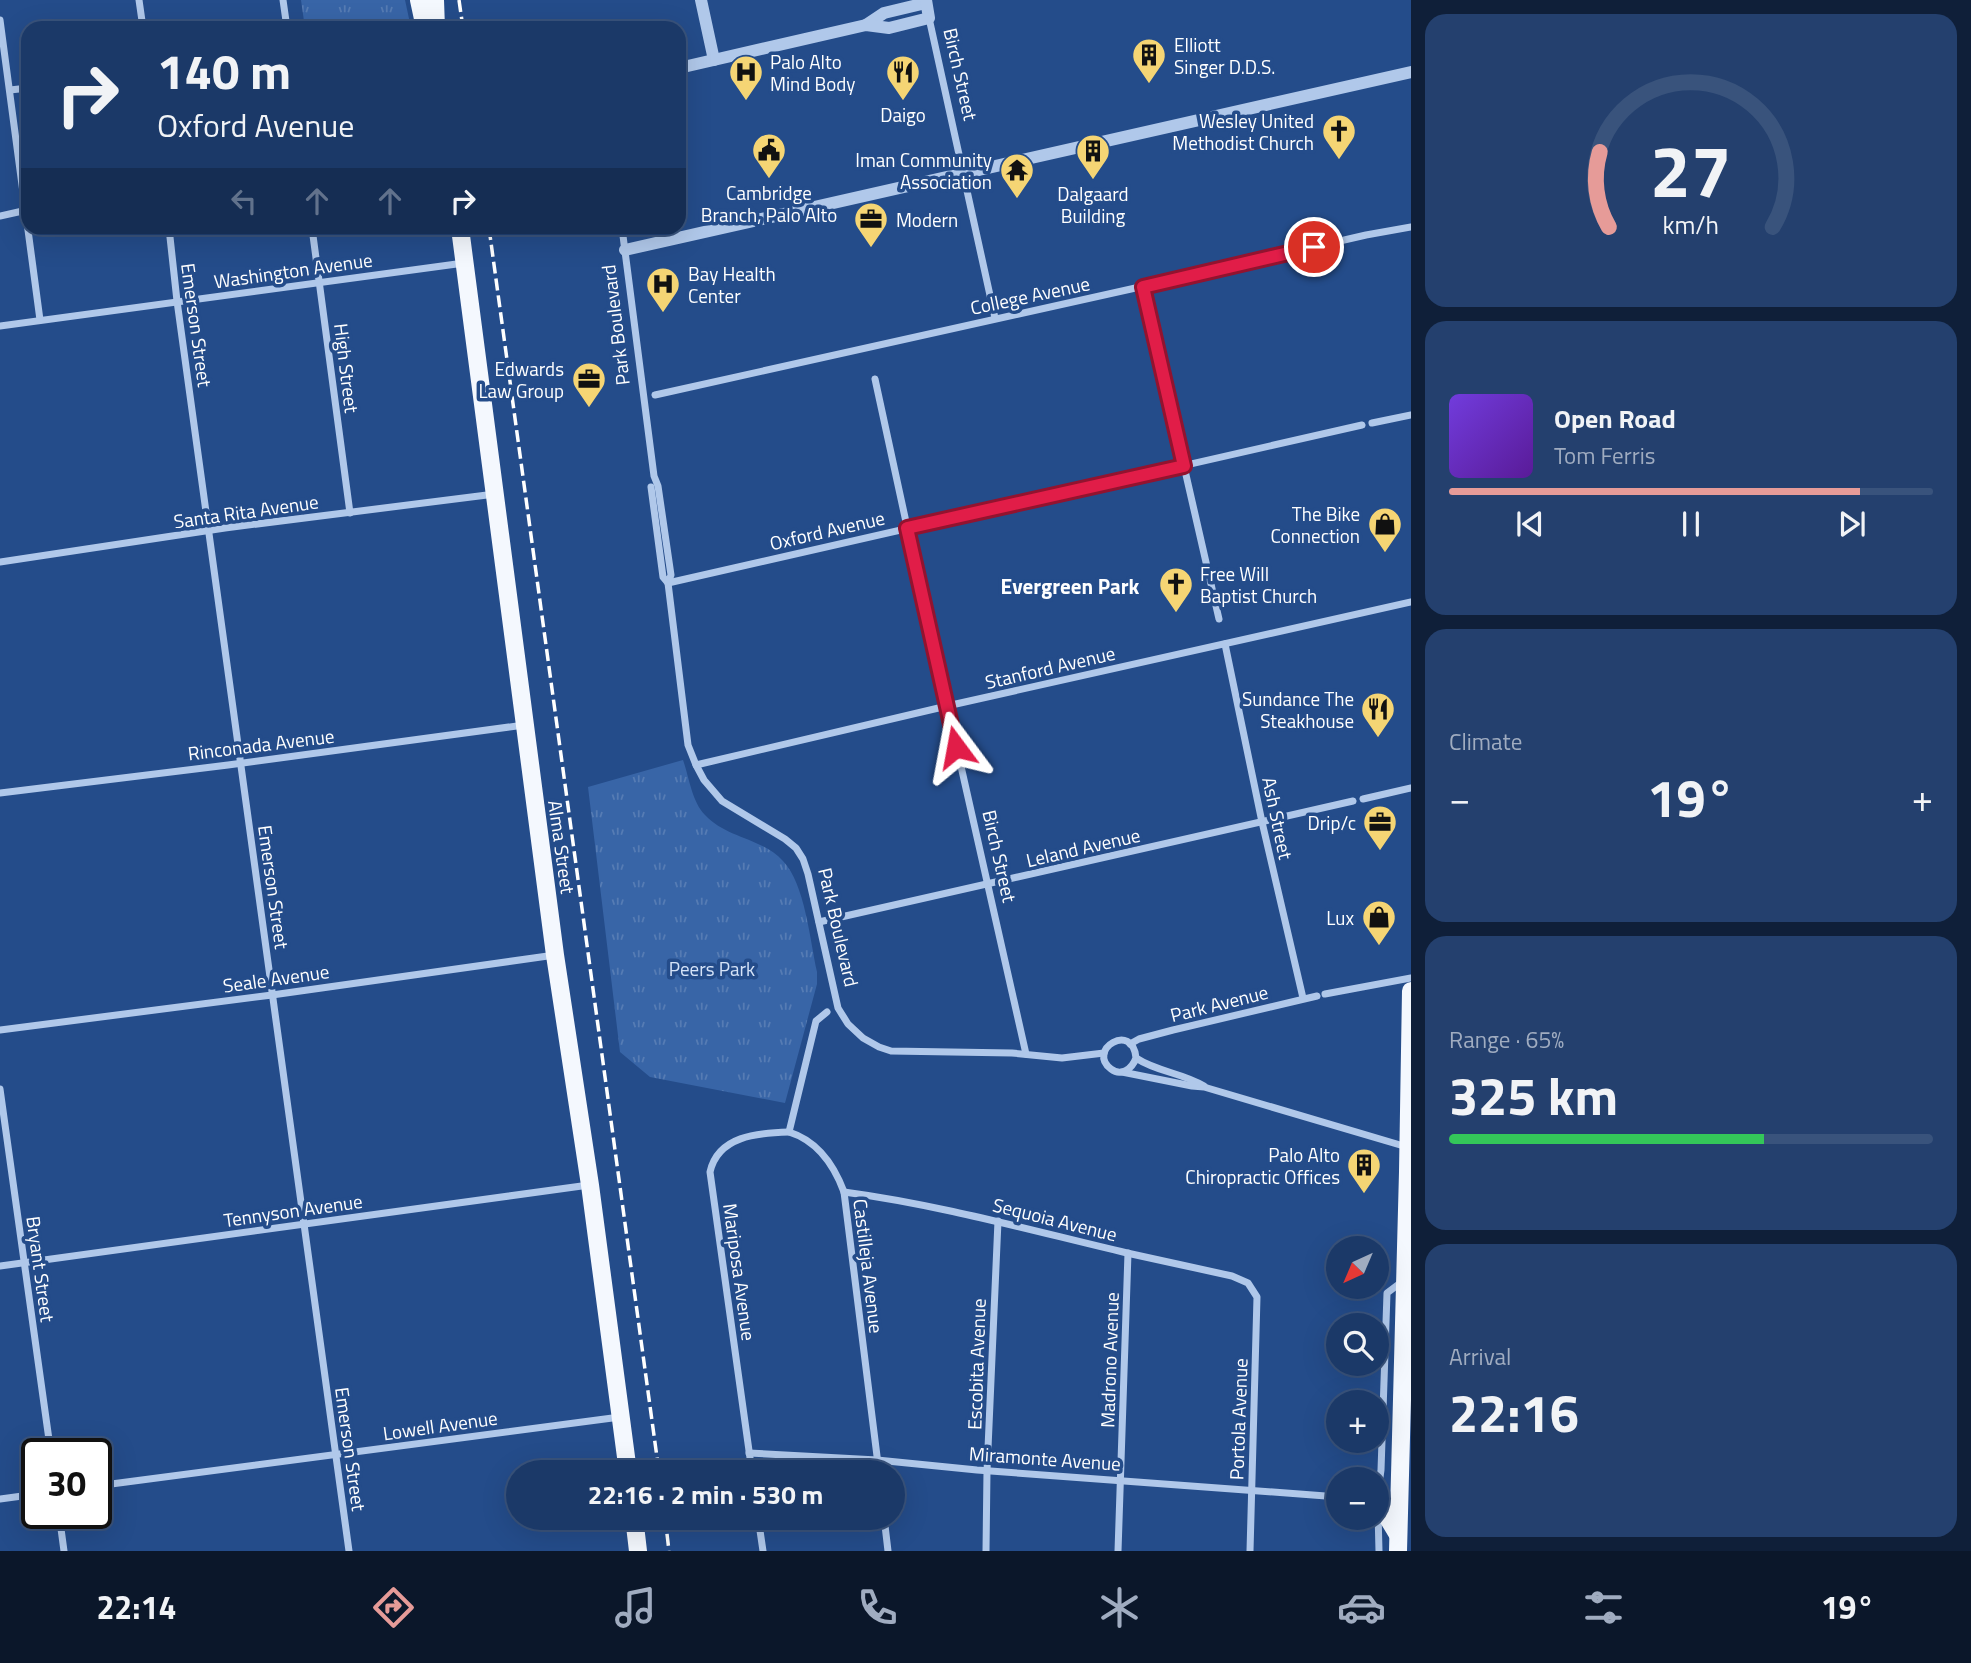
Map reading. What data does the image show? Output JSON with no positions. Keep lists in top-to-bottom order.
{
  "streets": {
    "main road": ["Alma Street"],
    "street": [
      "Birch Street",
      "Washington Avenue",
      "College Avenue",
      "Emerson Street",
      "Park Boulevard",
      "High Street",
      "Santa Rita Avenue",
      "Oxford Avenue",
      "Stanford Avenue",
      "Rinconada Avenue",
      "Ash Street",
      "Leland Avenue",
      "Seale Avenue",
      "Park Avenue",
      "Tennyson Avenue",
      "Sequoia Avenue",
      "Castilleja Avenue",
      "Bryant Street",
      "Mariposa Avenue",
      "Madrono Avenue",
      "Escobita Avenue",
      "Portola Avenue",
      "Lowell Avenue",
      "Miramonte Avenue"
    ]
  },
  "crossings": [
    ["Birch Street", "College Avenue"],
    ["Birch Street", "Park Boulevard"],
    ["Birch Street", "Oxford Avenue"],
    ["Birch Street", "Stanford Avenue"],
    ["Birch Street", "Leland Avenue"],
    ["Washington Avenue", "Emerson Street"],
    ["Washington Avenue", "High Street"],
    ["Washington Avenue", "Alma Street"],
    ["Emerson Street", "Santa Rita Avenue"],
    ["Emerson Street", "Rinconada Avenue"],
    ["Emerson Street", "Seale Avenue"],
    ["Emerson Street", "Tennyson Avenue"],
    ["Emerson Street", "Lowell Avenue"],
    ["Park Boulevard", "Oxford Avenue"],
    ["Park Boulevard", "Stanford Avenue"],
    ["Park Boulevard", "Leland Avenue"],
    ["Park Boulevard", "Park Avenue"],
    ["High Street", "Santa Rita Avenue"],
    ["Santa Rita Avenue", "Alma Street"],
    ["Stanford Avenue", "Ash Street"],
    ["Rinconada Avenue", "Alma Street"],
    ["Ash Street", "Leland Avenue"],
    ["Ash Street", "Park Avenue"],
    ["Alma Street", "Seale Avenue"],
    ["Alma Street", "Tennyson Avenue"],
    ["Alma Street", "Lowell Avenue"],
    ["Tennyson Avenue", "Bryant Street"],
    ["Sequoia Avenue", "Castilleja Avenue"],
    ["Sequoia Avenue", "Madrono Avenue"],
    ["Sequoia Avenue", "Escobita Avenue"],
    ["Sequoia Avenue", "Portola Avenue"],
    ["Castilleja Avenue", "Mariposa Avenue"],
    ["Castilleja Avenue", "Miramonte Avenue"],
    ["Mariposa Avenue", "Miramonte Avenue"],
    ["Madrono Avenue", "Miramonte Avenue"],
    ["Escobita Avenue", "Miramonte Avenue"],
    ["Portola Avenue", "Miramonte Avenue"]
  ],
  "districts": ["Evergreen Park"],
  "parks": ["Peers Park"],
  "places": {
    "building": ["Elliott Singer D.D.S.", "Dalgaard Building", "Palo Alto Chiropractic Offices"],
    "hospital": ["Palo Alto Mind Body", "Bay Health Center"],
    "restaurant": ["Daigo", "Sundance The Steakhouse"],
    "church": ["Wesley United Methodist Church", "Free Will Baptist Church"],
    "public building": ["Cambridge Branch, Palo Alto"],
    "temple": ["Iman Community Association"],
    "office": ["Modern", "Edwards Law Group", "Drip/c"],
    "shop": ["The Bike Connection", "Lux"]
  },
  "north": "bottom left",
  "page": {
    "turn": ["140 m", "Oxford Avenue"],
    "song": ["Open Road", "Tom Ferris"],
    "tile": [
      "Climate",
      ["Range · 65%", "325 km"],
      ["Arrival", "22:16"]
    ],
    "heat": ["−", "19°", "+"],
    "map_buttons": ["+", "−"],
    "limit": "30",
    "trip": "22:16 · 2 min · 530 m",
    "tabs": ["22:14", "19°"],
    "gauge": ["27", "km/h"]
  }
}
